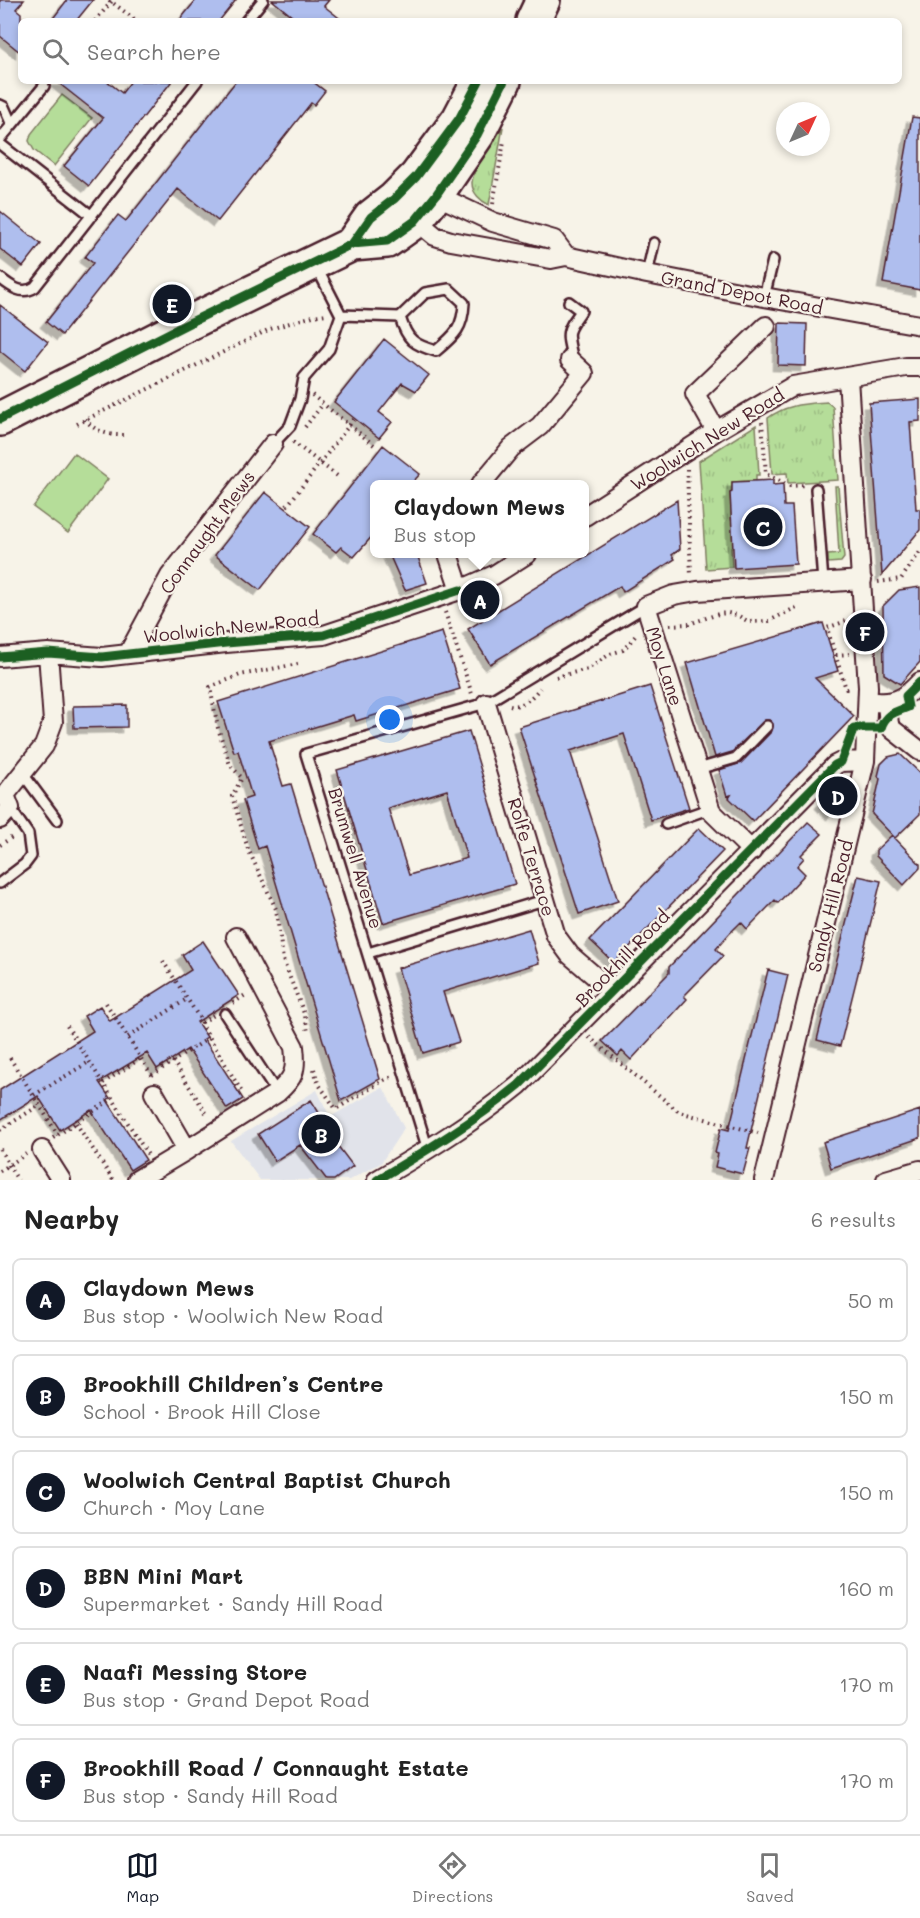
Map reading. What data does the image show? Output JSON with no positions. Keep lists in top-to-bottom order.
{
  "streets": {
    "street": [
      "Grand Depot Road",
      "Woolwich New Road",
      "Connaught Mews",
      "Moy Lane",
      "Rolfe Terrace",
      "Sandy Hill Road",
      "Brookhill Road"
    ],
    "lane": ["Brumwell Avenue"]
  },
  "crossings": [
    ["Woolwich New Road", "Connaught Mews"],
    ["Woolwich New Road", "Sandy Hill Road"],
    ["Moy Lane", "Sandy Hill Road"],
    ["Moy Lane", "Brookhill Road"],
    ["Rolfe Terrace", "Brumwell Avenue"],
    ["Rolfe Terrace", "Brookhill Road"],
    ["Brumwell Avenue", "Brookhill Road"],
    ["Sandy Hill Road", "Brookhill Road"]
  ],
  "north": "top right",
  "page": {
    "search": "Search here",
    "pins": [
      "E",
      "C",
      "A",
      "F",
      "D",
      "B"
    ],
    "popup": ["Claydown Mews", "Bus stop"],
    "heading": ["Nearby", "6 results"],
    "list": [
      {
        "mark": "A",
        "name": "Claydown Mews",
        "note": "Bus stop · Woolwich New Road",
        "value": "50 m"
      },
      {
        "mark": "B",
        "name": "Brookhill Children’s Centre",
        "note": "School · Brook Hill Close",
        "value": "150 m"
      },
      {
        "mark": "C",
        "name": "Woolwich Central Baptist Church",
        "note": "Church · Moy Lane",
        "value": "150 m"
      },
      {
        "mark": "D",
        "name": "BBN Mini Mart",
        "note": "Supermarket · Sandy Hill Road",
        "value": "160 m"
      },
      {
        "mark": "E",
        "name": "Naafi Messing Store",
        "note": "Bus stop · Grand Depot Road",
        "value": "170 m"
      },
      {
        "mark": "F",
        "name": "Brookhill Road / Connaught Estate",
        "note": "Bus stop · Sandy Hill Road",
        "value": "170 m"
      }
    ],
    "nav": ["Map", "Directions", "Saved"]
  }
}
